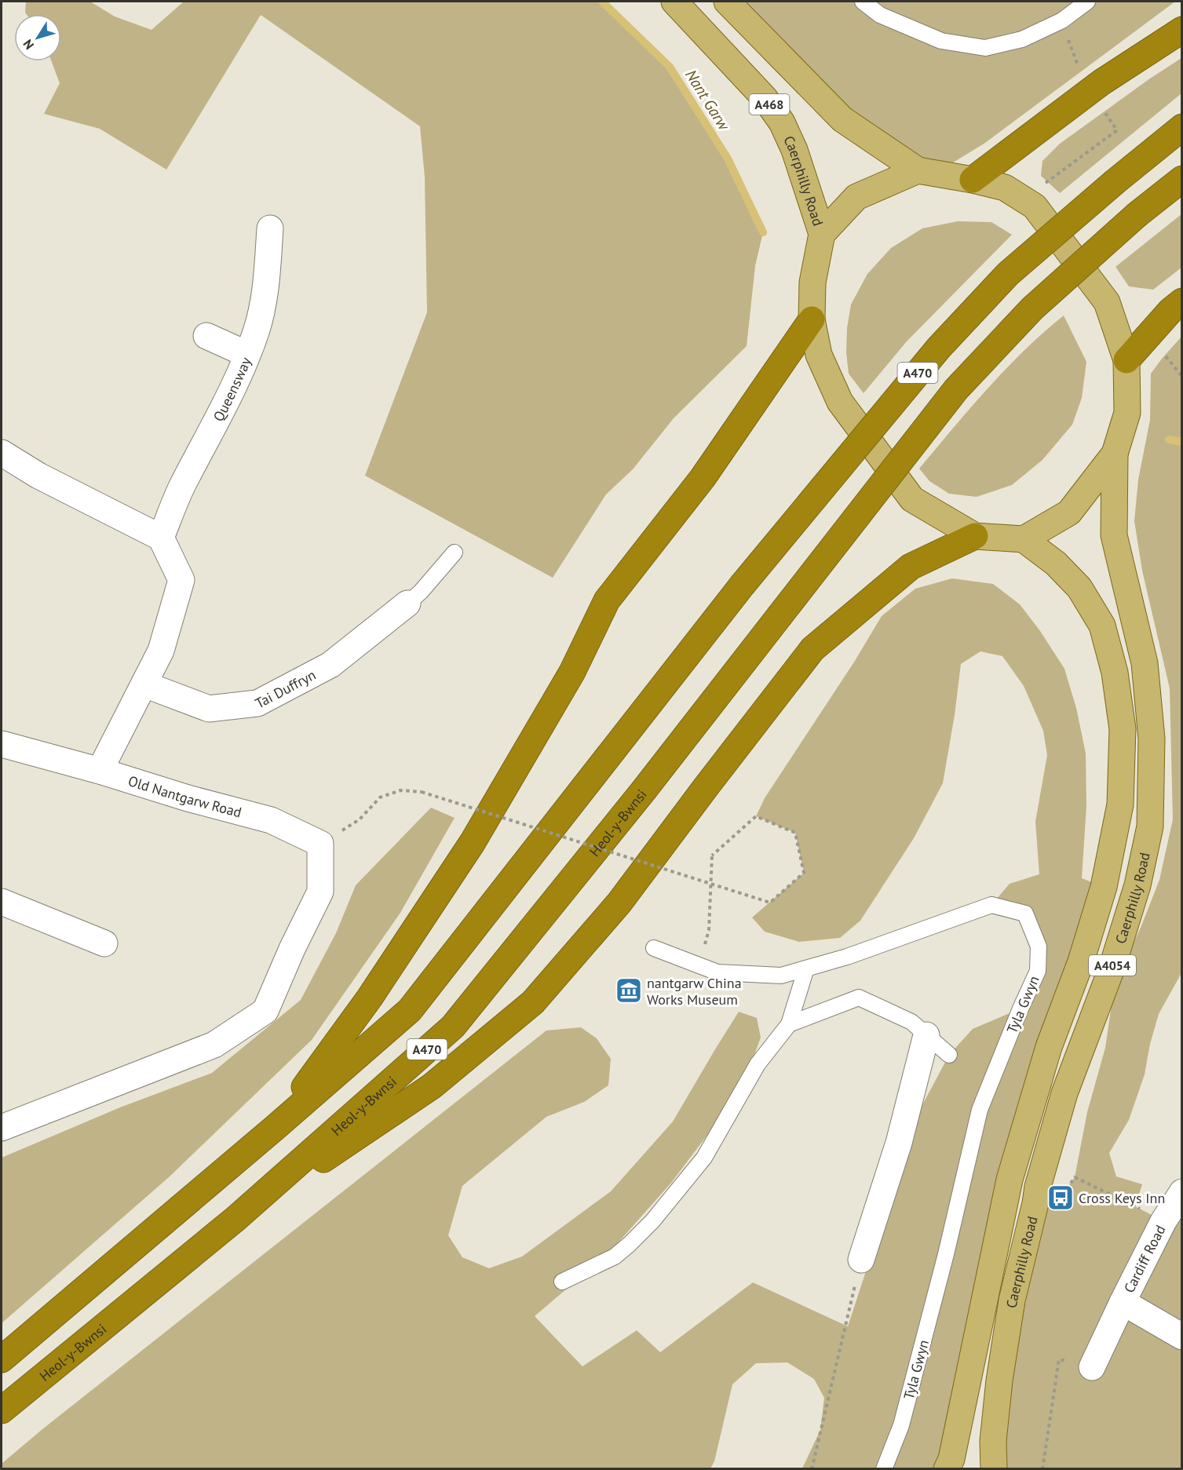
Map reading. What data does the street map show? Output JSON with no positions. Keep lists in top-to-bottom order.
{
  "streets": {
    "highway": ["A470", "Heol-y-Bwnsi"],
    "main road": ["A468", "Caerphilly Road", "A4054"],
    "street": [
      "Queensway",
      "Tai Duffryn",
      "Old Nantgarw Road",
      "Cardiff Road"
    ],
    "lane": ["Tyla Gwyn"]
  },
  "water": ["Nant Garw"],
  "places": {
    "museum": ["nantgarw China Works Museum"],
    "bus stop": ["Cross Keys Inn"]
  },
  "north": "bottom left"
}
